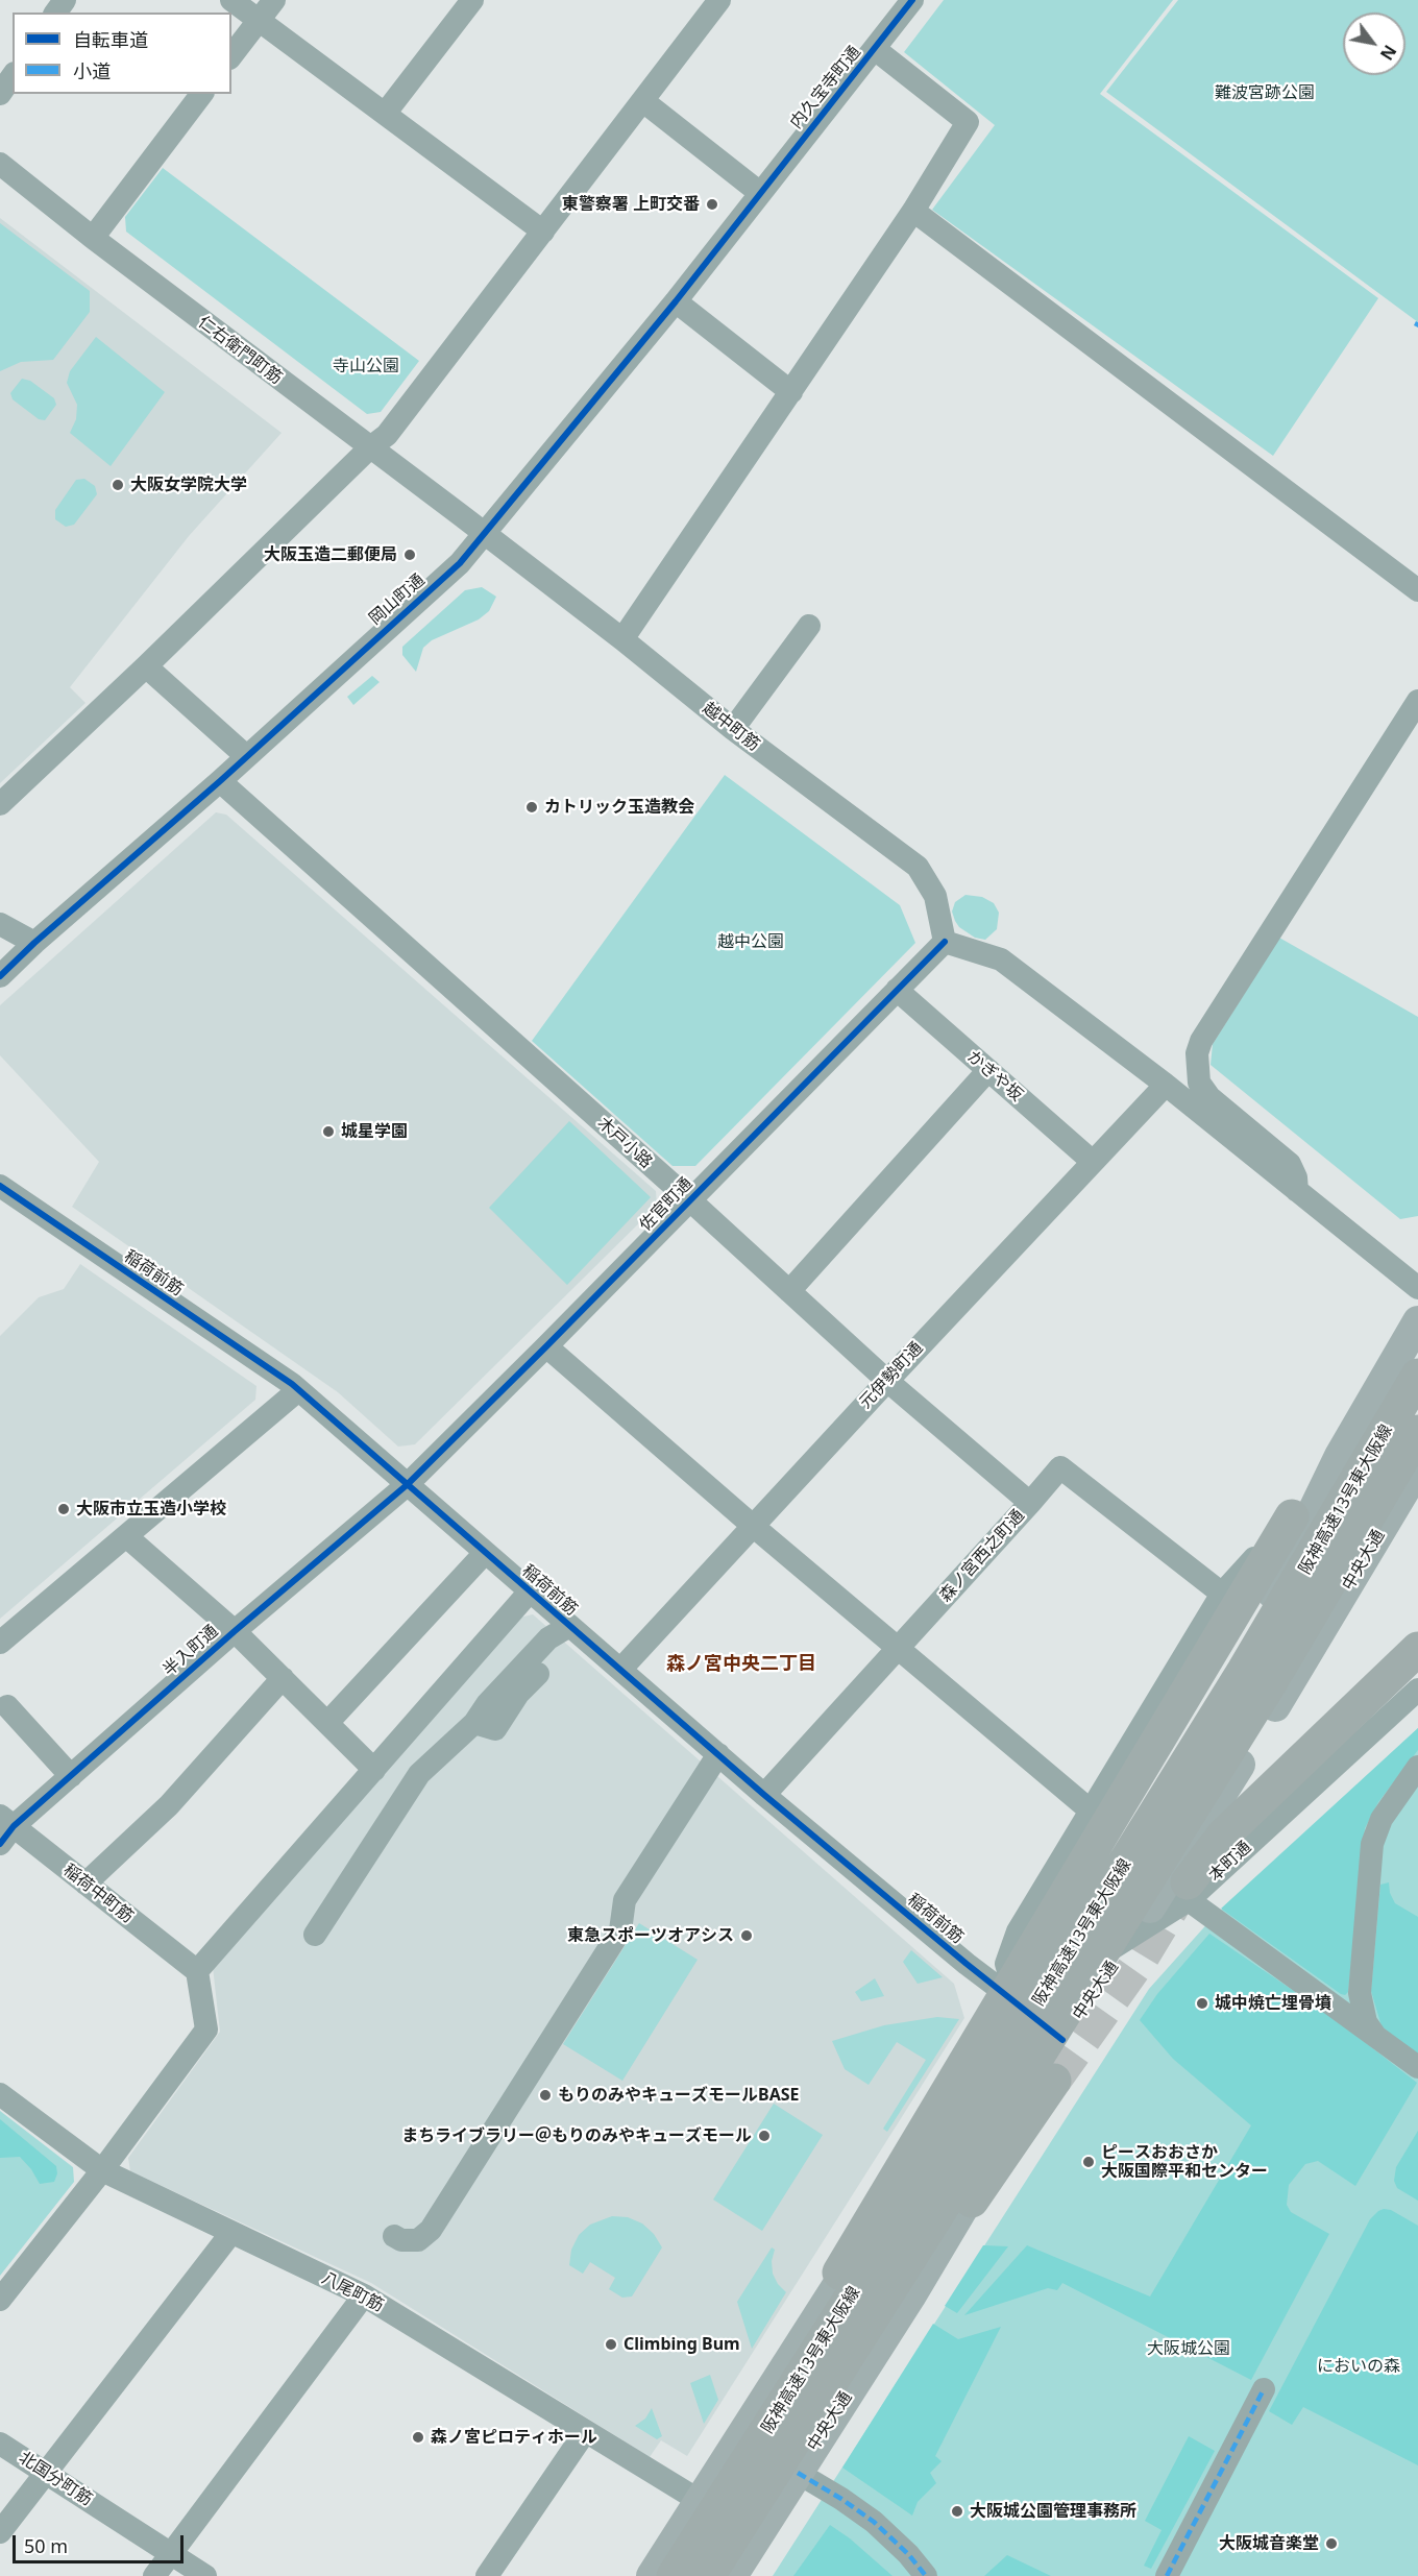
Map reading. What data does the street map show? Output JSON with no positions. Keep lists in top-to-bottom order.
{
  "streets": {
    "highway": ["阪神高速13号東大阪線"],
    "main road": ["中央大通"],
    "street": [
      "内久宝寺町通",
      "仁右衛門町筋",
      "岡山町通",
      "越中町筋",
      "かぎや坂",
      "木戸小路",
      "佐官町通",
      "稲荷前筋",
      "元伊勢町通",
      "森ノ宮西之町通",
      "半入町通",
      "本町通",
      "稲荷中町筋",
      "八尾町筋",
      "北国分町筋"
    ]
  },
  "crossings": [
    ["内久宝寺町通", "岡山町通"],
    ["仁右衛門町筋", "岡山町通"],
    ["仁右衛門町筋", "越中町筋"],
    ["岡山町通", "越中町筋"],
    ["岡山町通", "木戸小路"],
    ["越中町筋", "佐官町通"],
    ["かぎや坂", "佐官町通"],
    ["かぎや坂", "元伊勢町通"],
    ["木戸小路", "佐官町通"],
    ["木戸小路", "元伊勢町通"],
    ["木戸小路", "森ノ宮西之町通"],
    ["佐官町通", "稲荷前筋"],
    ["佐官町通", "半入町通"],
    ["稲荷前筋", "元伊勢町通"],
    ["稲荷前筋", "森ノ宮西之町通"],
    ["稲荷前筋", "中央大通"],
    ["稲荷前筋", "半入町通"],
    ["稲荷前筋", "本町通"],
    ["中央大通", "本町通"],
    ["半入町通", "稲荷中町筋"]
  ],
  "districts": ["森ノ宮中央二丁目"],
  "parks": [
    "難波宮跡公園",
    "寺山公園",
    "越中公園",
    "大阪城公園",
    "においの森"
  ],
  "places": [
    "東警察署 上町交番",
    "大阪女学院大学",
    "大阪玉造二郵便局",
    "カトリック玉造教会",
    "城星学園",
    "大阪市立玉造小学校",
    "東急スポーツオアシス",
    "城中焼亡埋骨墳",
    "もりのみやキューズモールBASE",
    "まちライブラリー＠もりのみやキューズモール",
    "ピースおおさか 大阪国際平和センター",
    "Climbing Bum",
    "森ノ宮ピロティホール",
    "大阪城公園管理事務所",
    "大阪城音楽堂"
  ],
  "legend": ["自転車道", "小道"],
  "scale_bar": "50 m",
  "north": "bottom right"
}
